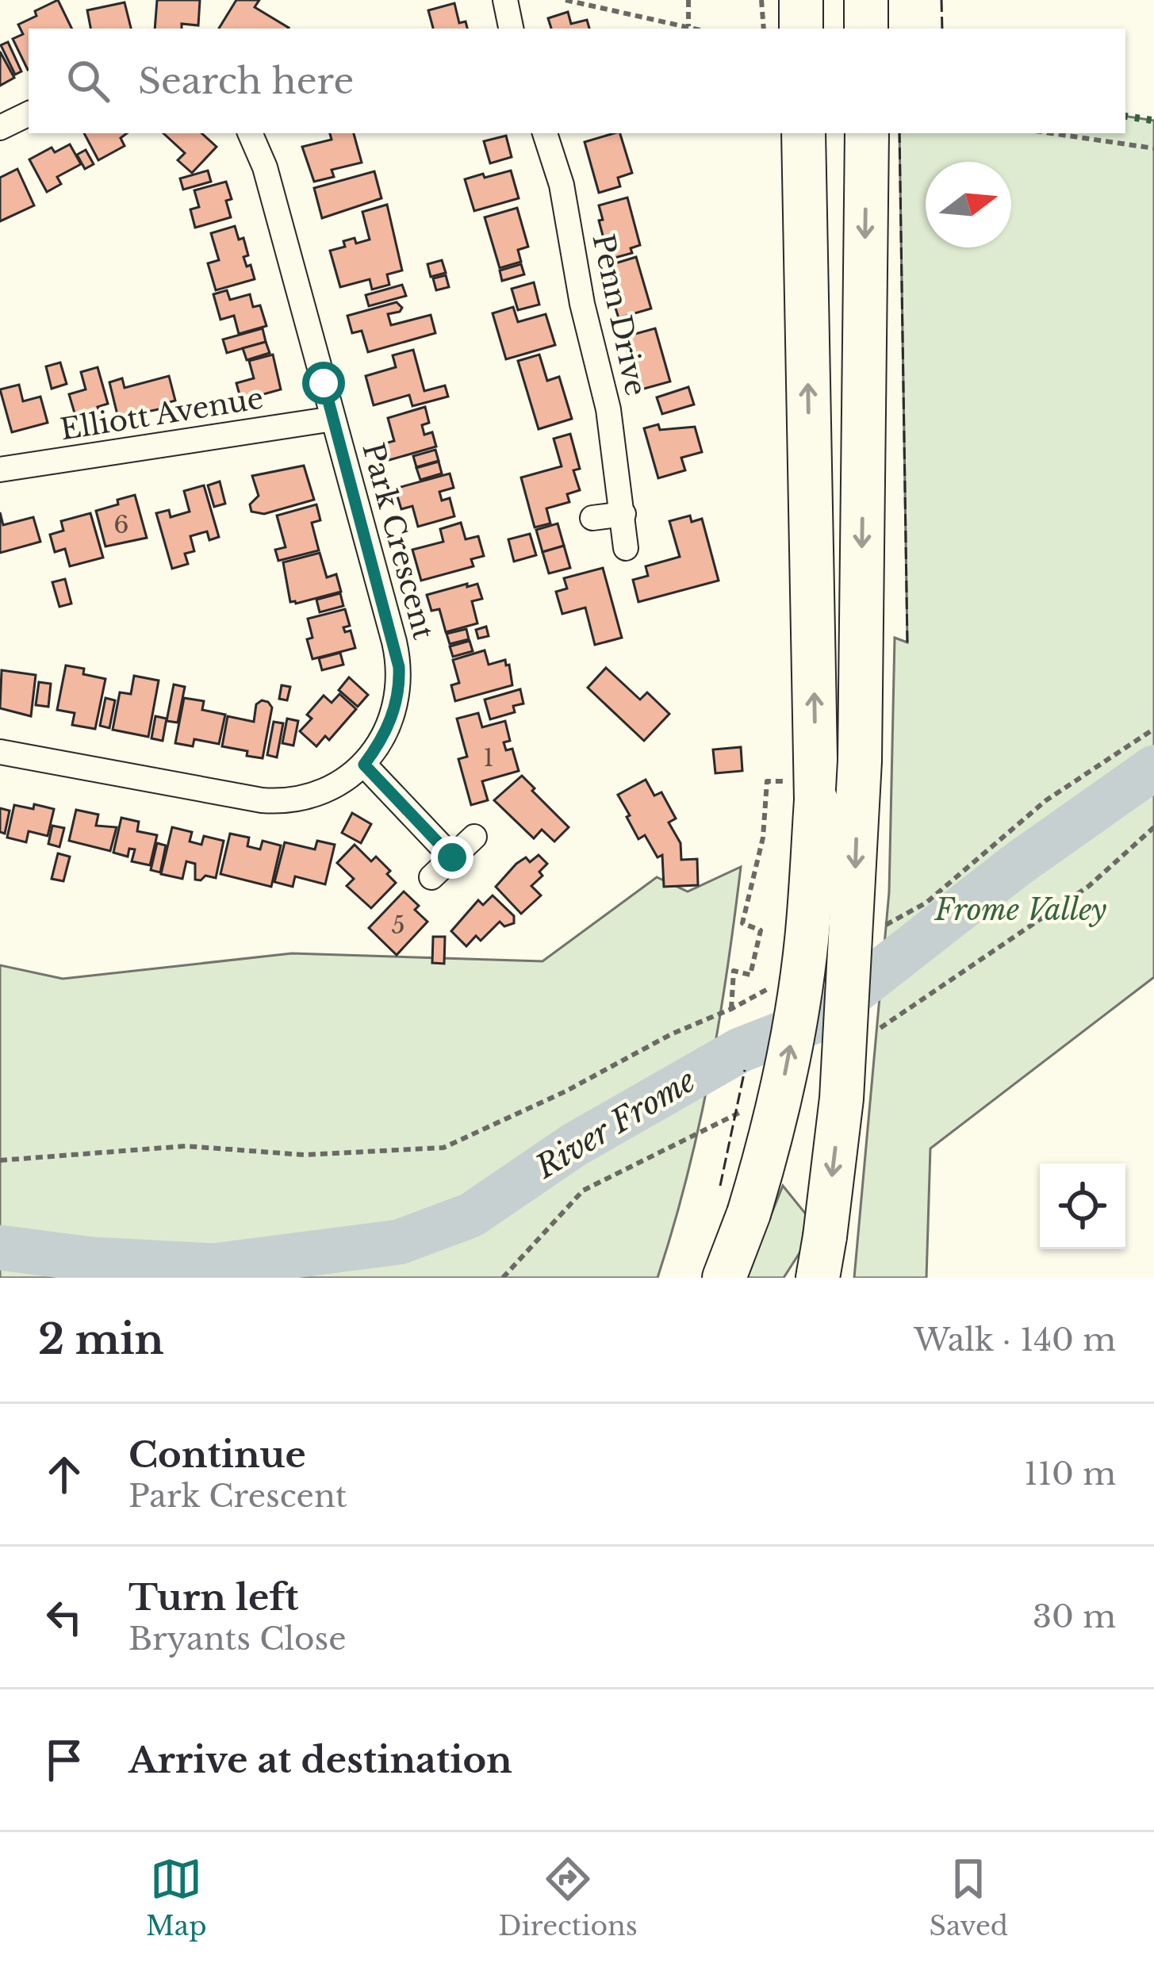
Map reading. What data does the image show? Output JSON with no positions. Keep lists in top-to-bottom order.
{
  "streets": {
    "street": ["Penn Drive", "Elliott Avenue", "Park Crescent"]
  },
  "crossings": [
    ["Elliott Avenue", "Park Crescent"]
  ],
  "water": ["River Frome"],
  "parks": ["Frome Valley"],
  "house_numbers": ["6", "1", "5"],
  "north": "right",
  "page": {
    "search": "Search here",
    "heading": ["2 min", "Walk · 140 m"],
    "list": [
      ["Continue", "Park Crescent", "110 m"],
      ["Turn left", "Bryants Close", "30 m"],
      "Arrive at destination"
    ],
    "nav": ["Map", "Directions", "Saved"]
  }
}
